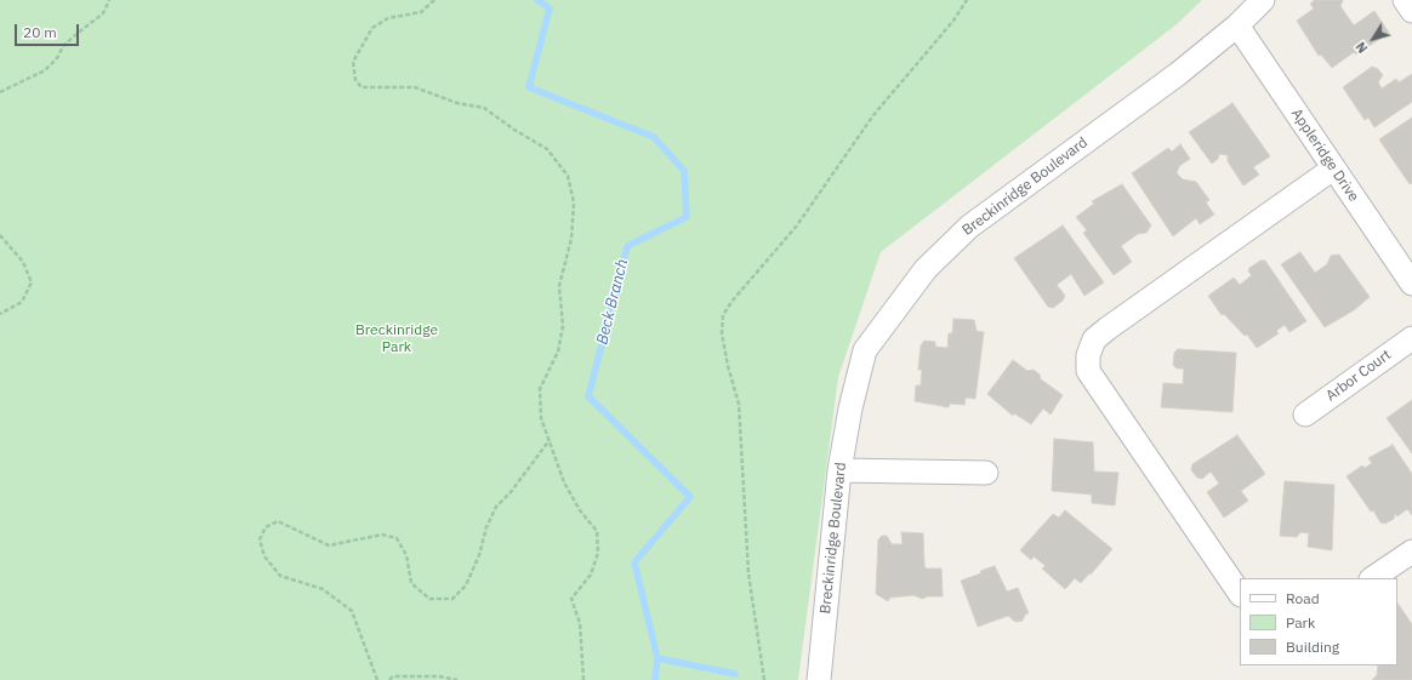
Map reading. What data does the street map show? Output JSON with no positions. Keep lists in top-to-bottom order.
{
  "streets": {
    "street": ["Appleridge Drive", "Breckinridge Boulevard", "Arbor Court"]
  },
  "crossings": [
    ["Appleridge Drive", "Breckinridge Boulevard"]
  ],
  "water": ["Beck Branch"],
  "parks": ["Breckinridge Park"],
  "legend": ["Road", "Park", "Building"],
  "scale_bar": "20 m",
  "north": "bottom left"
}
